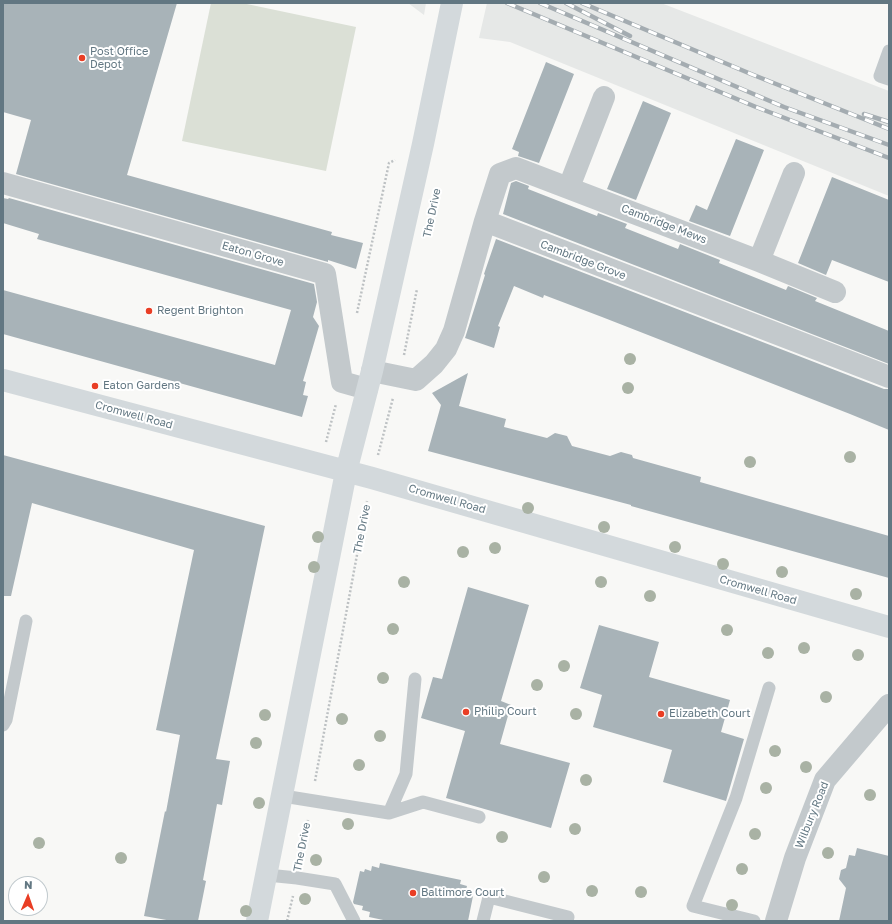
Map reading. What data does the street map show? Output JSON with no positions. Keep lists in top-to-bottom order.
{
  "streets": {
    "main road": ["Cromwell Road"],
    "street": [
      "Cambridge Mews",
      "Eaton Grove",
      "Cambridge Grove",
      "Wilbury Road"
    ],
    "path": ["The Drive"]
  },
  "crossings": [
    ["The Drive", "Cromwell Road"],
    ["Cambridge Mews", "Cambridge Grove"]
  ],
  "places": [
    "Post Office Depot",
    "Regent Brighton",
    "Eaton Gardens",
    "Philip Court",
    "Elizabeth Court",
    "Baltimore Court"
  ],
  "north": "top"
}
